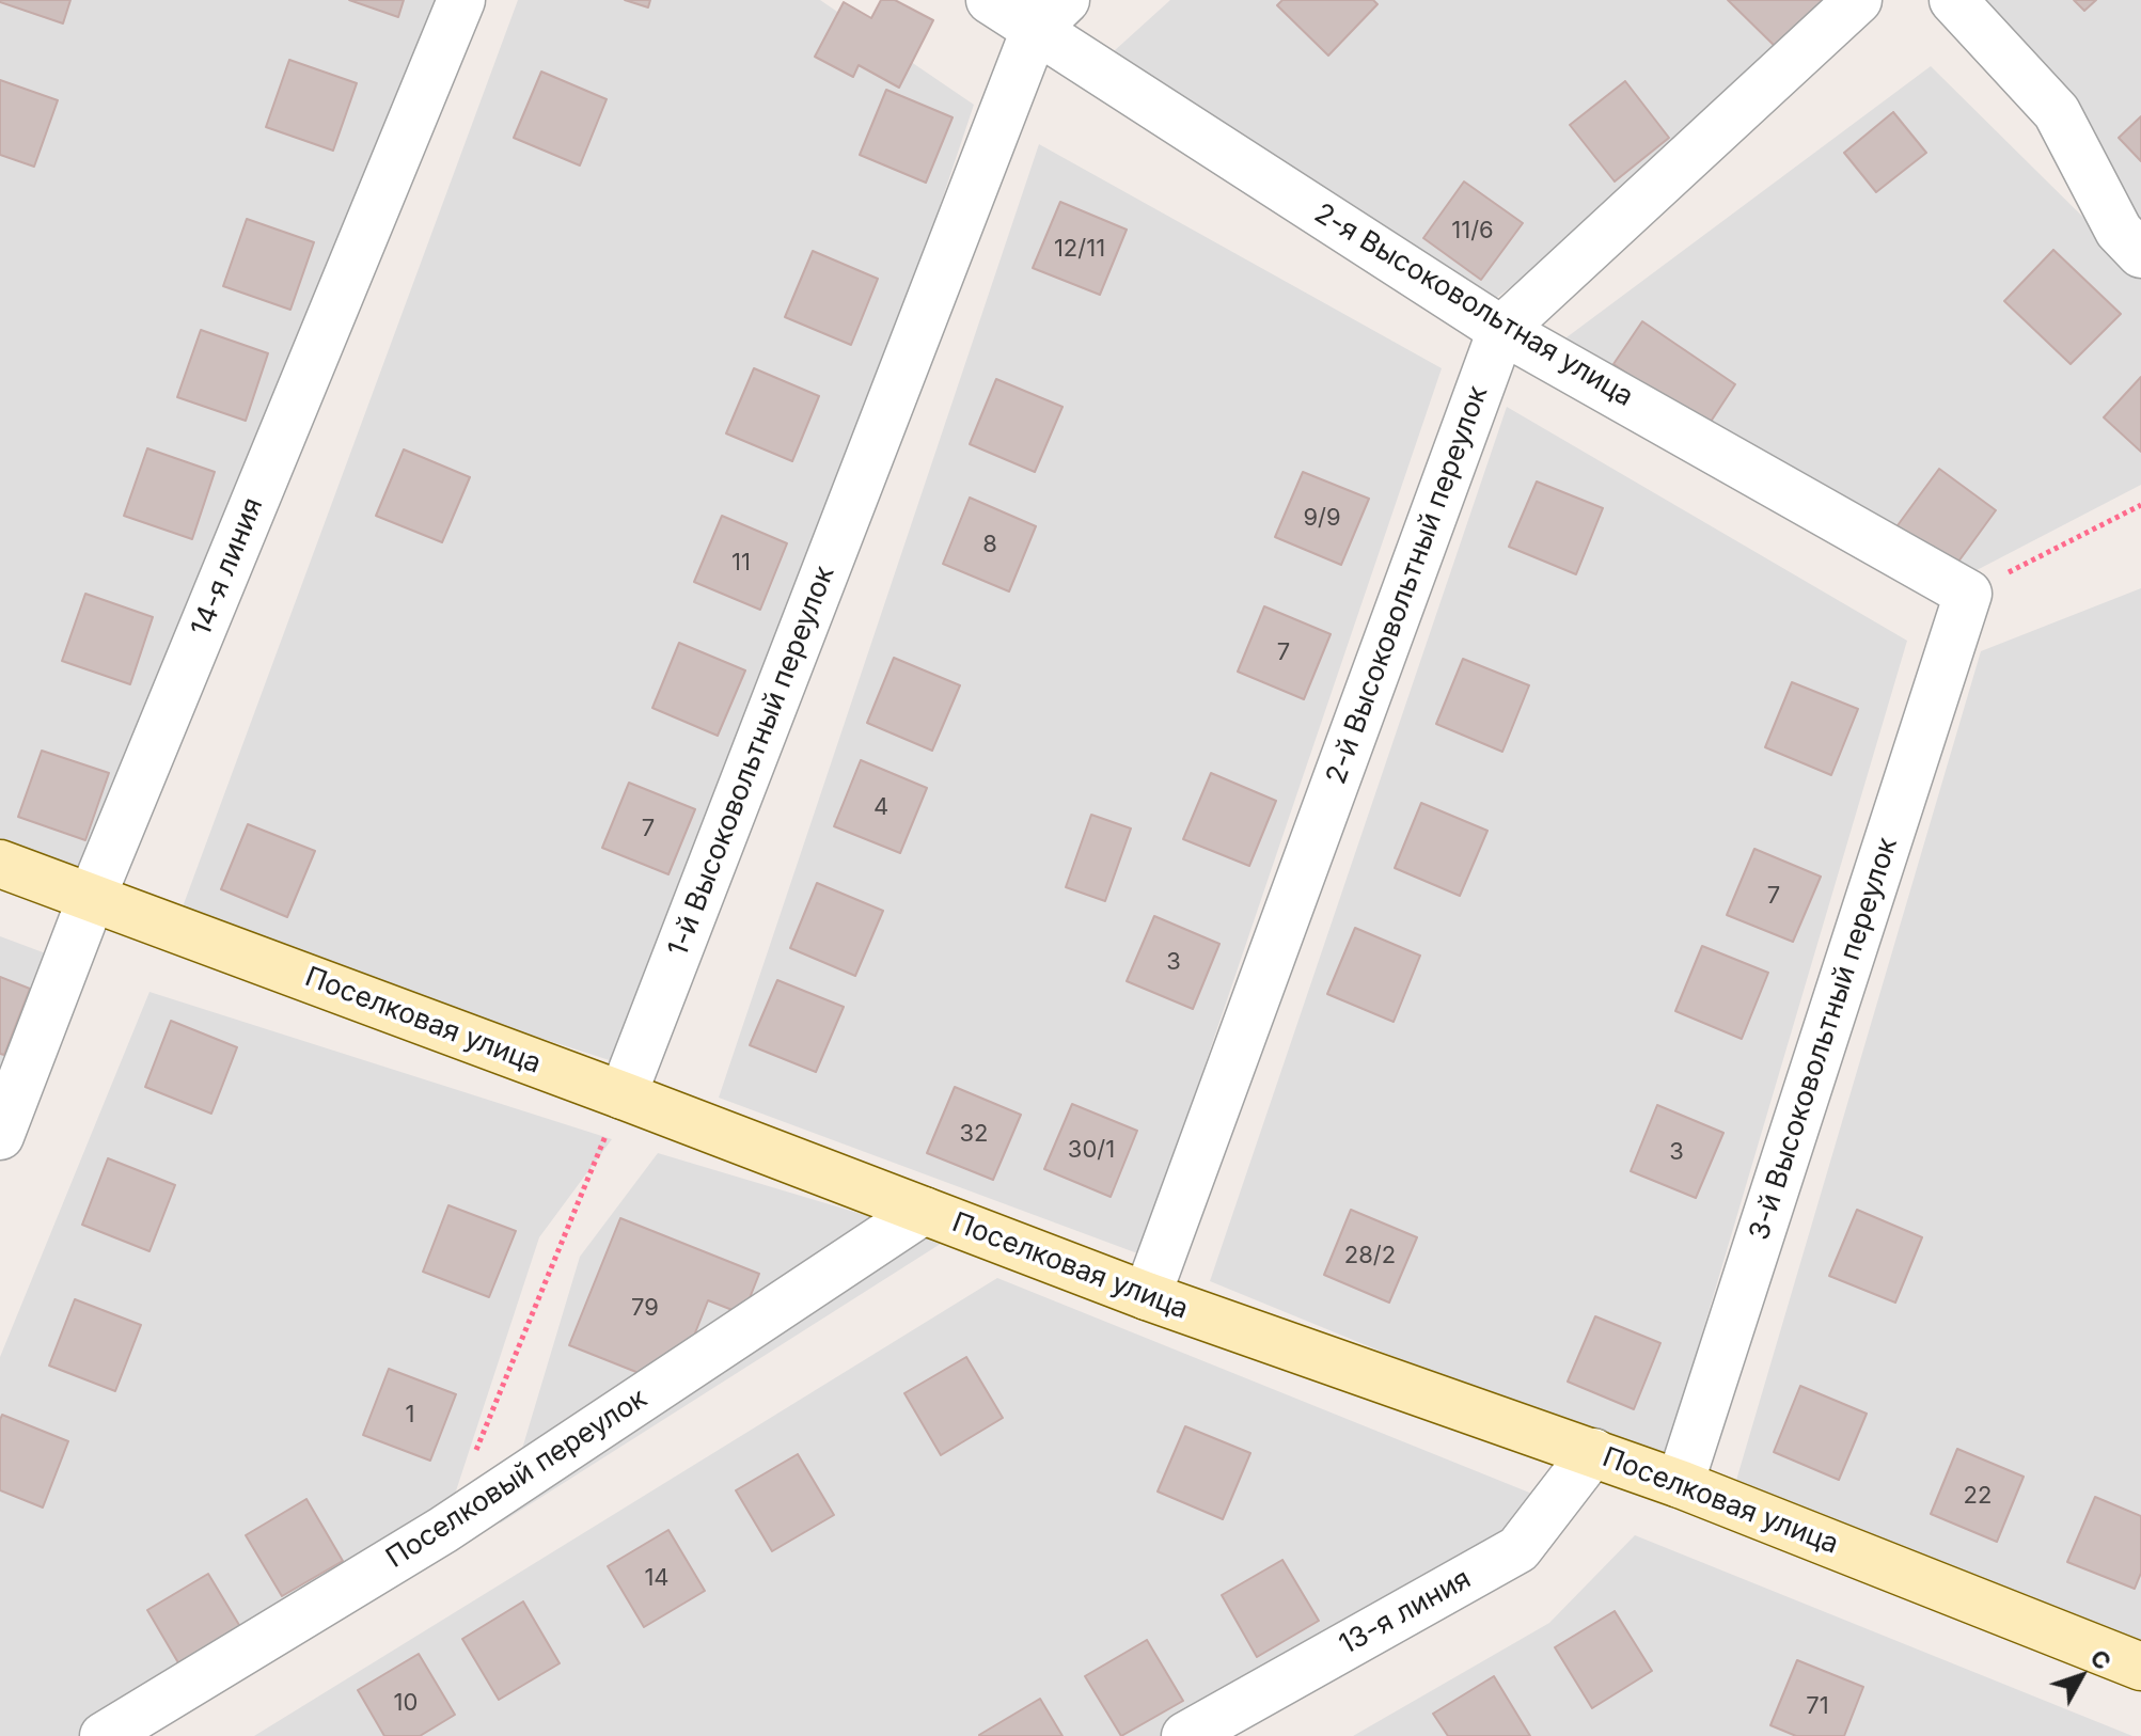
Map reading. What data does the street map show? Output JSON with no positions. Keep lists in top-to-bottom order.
{
  "streets": {
    "street": [
      "2-я Высоковольтная улица",
      "14-я линия",
      "2-й Высоковольтный переулок",
      "1-й Высоковольтный переулок",
      "Поселковая улица",
      "3-й Высоковольтный переулок",
      "Поселковый переулок",
      "13-я линия"
    ]
  },
  "crossings": [
    ["2-я Высоковольтная улица", "2-й Высоковольтный переулок"],
    ["2-я Высоковольтная улица", "1-й Высоковольтный переулок"],
    ["2-я Высоковольтная улица", "3-й Высоковольтный переулок"],
    ["14-я линия", "Поселковая улица"],
    ["2-й Высоковольтный переулок", "Поселковая улица"],
    ["1-й Высоковольтный переулок", "Поселковая улица"],
    ["Поселковая улица", "3-й Высоковольтный переулок"],
    ["Поселковая улица", "Поселковый переулок"],
    ["Поселковая улица", "13-я линия"]
  ],
  "house_numbers": [
    "11/6",
    "12/11",
    "9/9",
    "8",
    "11",
    "7",
    "4",
    "7",
    "7",
    "3",
    "32",
    "30/1",
    "3",
    "28/2",
    "79",
    "1",
    "22",
    "14",
    "10",
    "71"
  ],
  "north": "top right"
}
